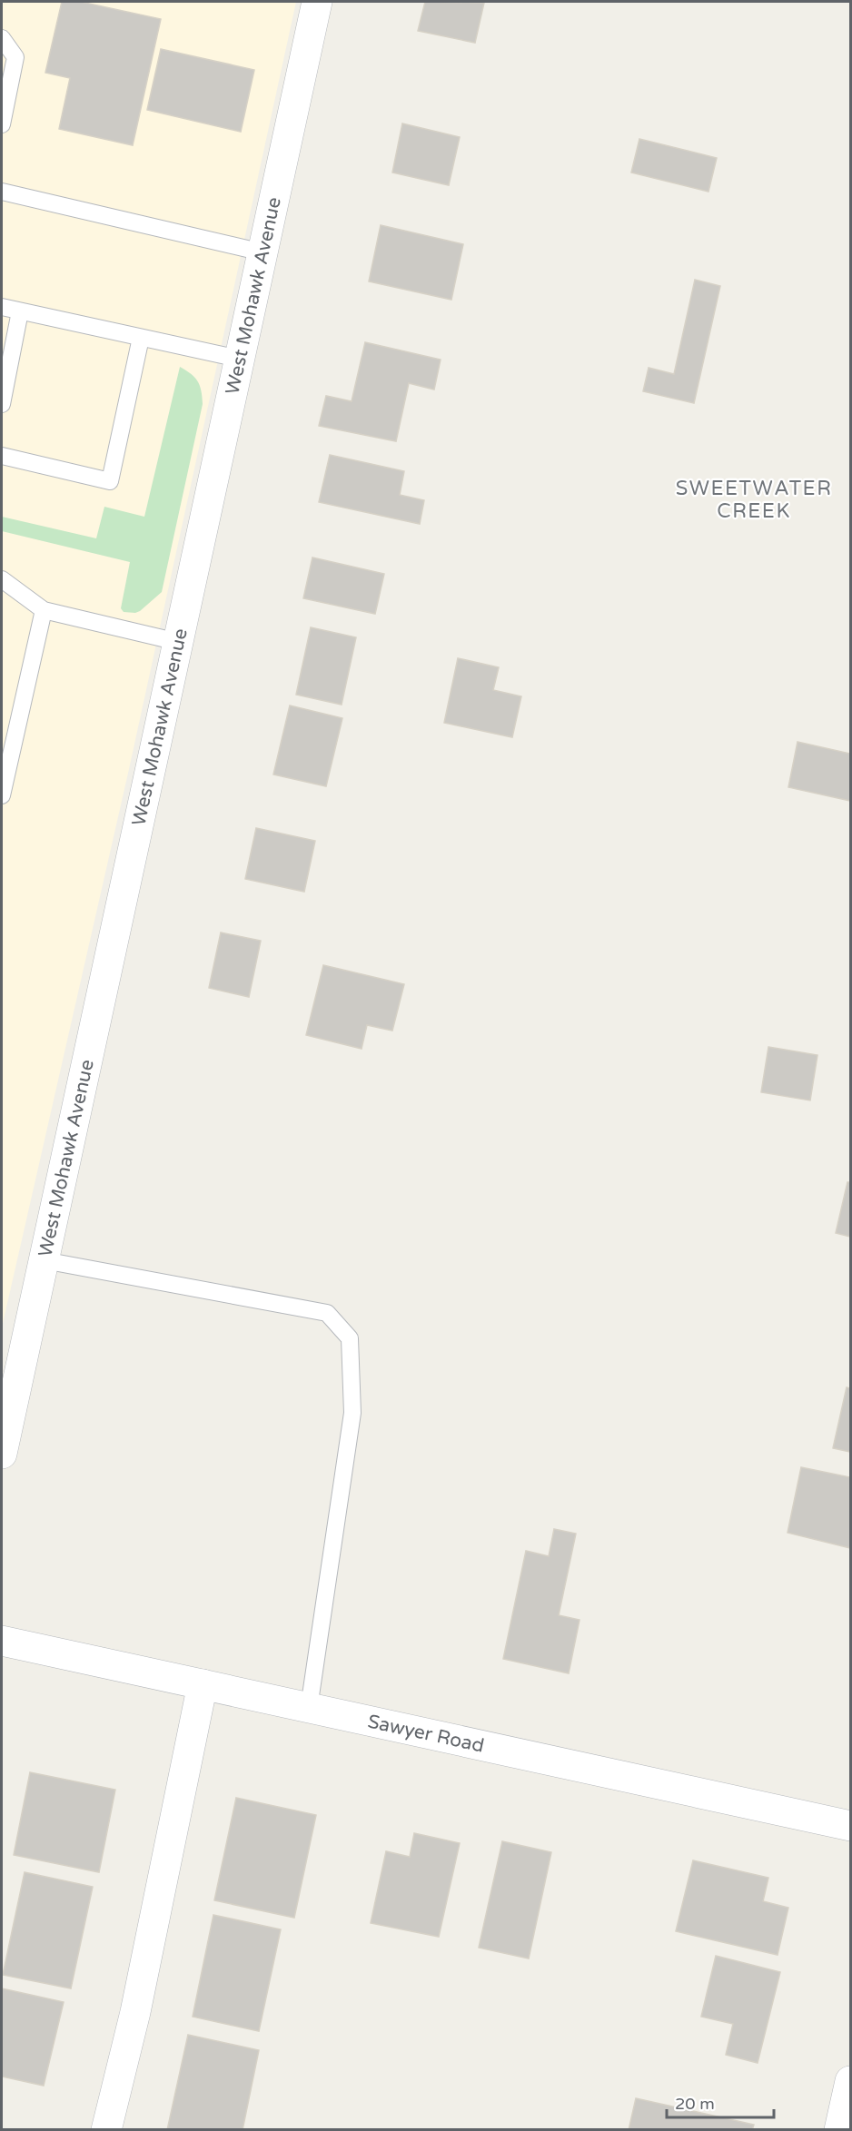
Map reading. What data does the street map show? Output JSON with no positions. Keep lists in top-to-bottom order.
{
  "streets": {
    "street": ["West Mohawk Avenue", "Sawyer Road"]
  },
  "districts": ["SWEETWATER CREEK"],
  "scale_bar": "20 m"
}
